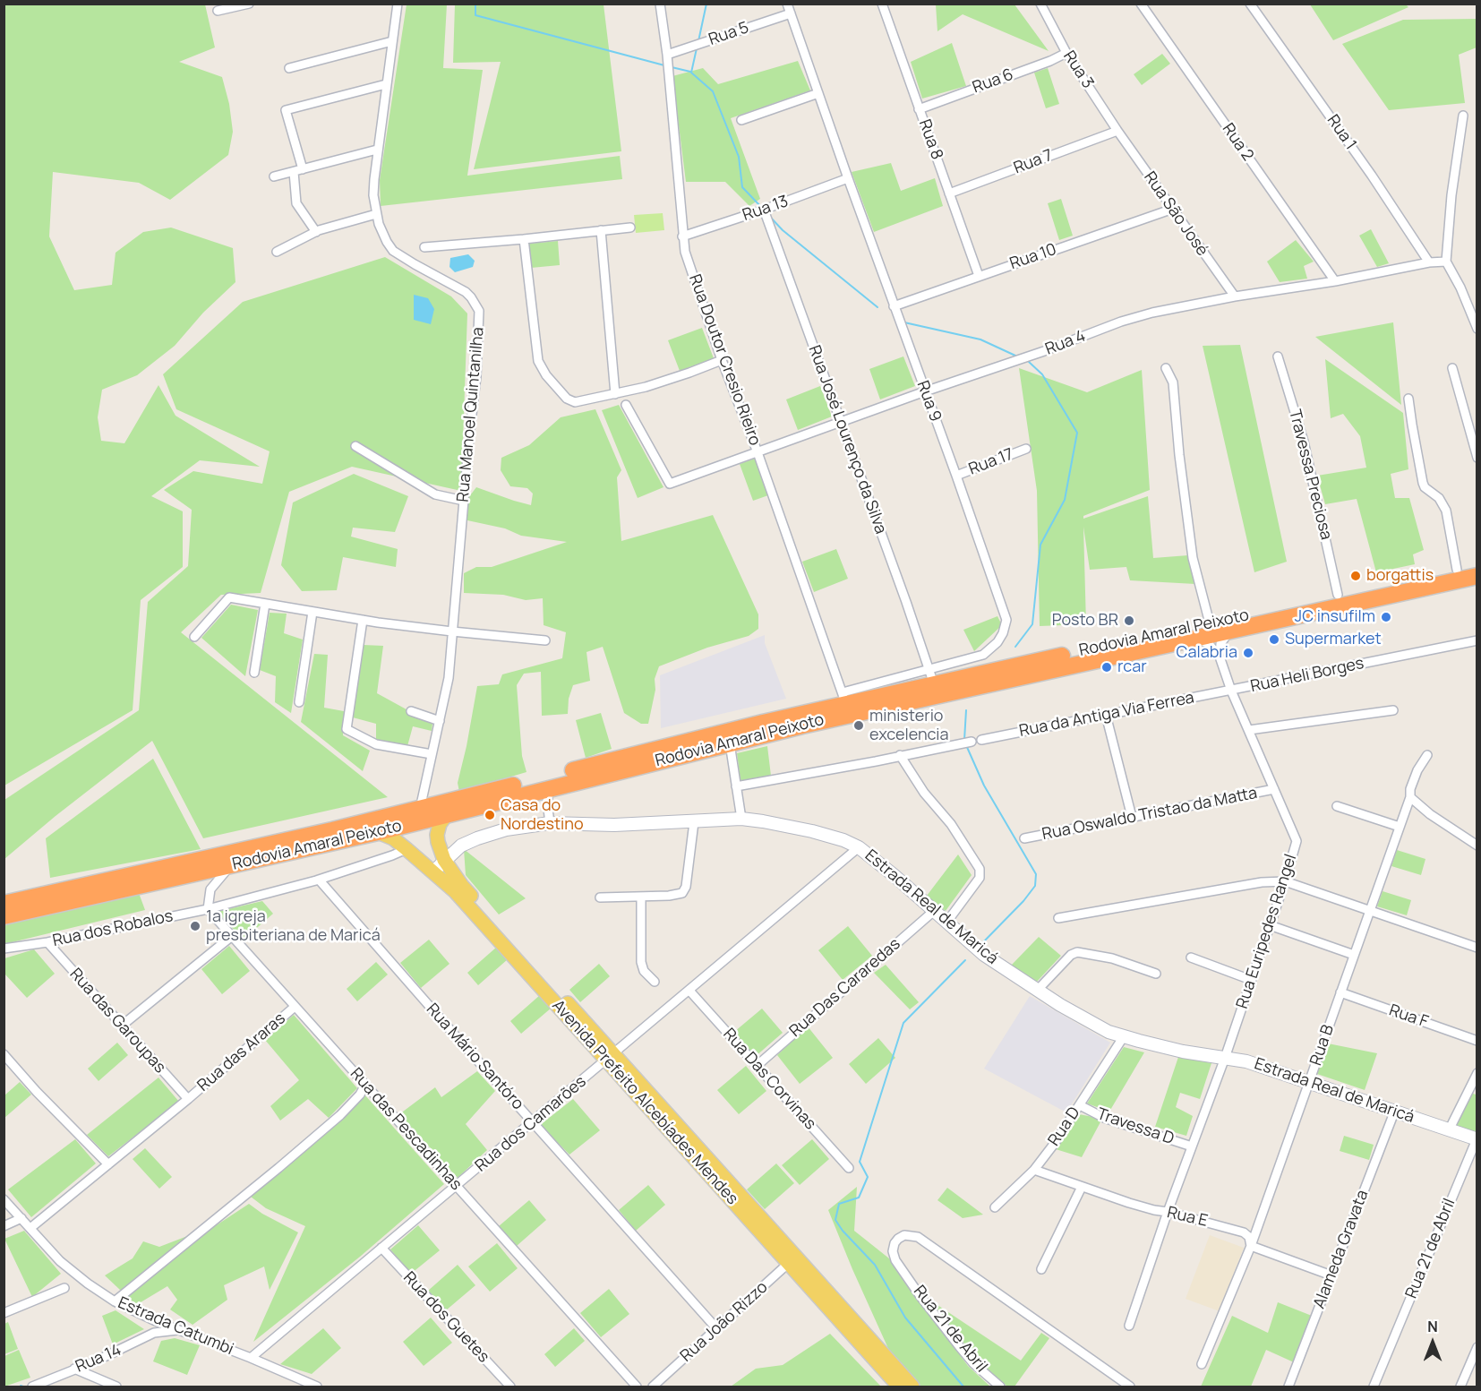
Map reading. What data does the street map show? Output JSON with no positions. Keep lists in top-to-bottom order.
{
  "streets": {
    "highway": ["Rodovia Amaral Peixoto"],
    "main road": ["Estrada Real de Maricá", "Avenida Prefeito Alcebíades Mendes"],
    "street": [
      "Rua 5",
      "Rua 3",
      "Rua 6",
      "Rua 1",
      "Rua 8",
      "Rua 2",
      "Rua 7",
      "Rua 13",
      "Rua São José",
      "Rua 10",
      "Rua 4",
      "Rua Doutor Cresio Rieiro",
      "Rua 9",
      "Rua Manoel Quintanilha",
      "Rua José Lourenço da Silva",
      "Rua 17",
      "Travessa Preciosa",
      "Rua Heli Borges",
      "Rua da Antiga Via Ferrea",
      "Rua Oswaldo Tristao da Matta",
      "Rua dos Robalos",
      "Rua Euripedes Rangel",
      "Rua Das Cararedas",
      "Rua F",
      "Rua das Garoupas",
      "Rua B",
      "Rua das Araras",
      "Rua Mário Santóro",
      "Rua Das Corvinas",
      "Rua dos Camarões",
      "Rua D",
      "Travessa D",
      "Rua das Pescadinhas",
      "Rua E",
      "Rua 21 de Abril",
      "Alameda Gravata",
      "Rua dos Guetes",
      "Rua João Rizzo",
      "Estrada Catumbi",
      "Rua 14"
    ]
  },
  "crossings": [
    ["Rua 5", "Rua Doutor Cresio Rieiro"],
    ["Rua 5", "Rua 9"],
    ["Rua 3", "Rua 6"],
    ["Rua 3", "Rua 7"],
    ["Rua 3", "Rua São José"],
    ["Rua 6", "Rua 8"],
    ["Rua 1", "Rua 4"],
    ["Rua 8", "Rua 7"],
    ["Rua 8", "Rua 10"],
    ["Rua 2", "Rua 4"],
    ["Rua 7", "Rua São José"],
    ["Rua 13", "Rua Doutor Cresio Rieiro"],
    ["Rua 13", "Rua 9"],
    ["Rua 13", "Rua José Lourenço da Silva"],
    ["Rua São José", "Rua 10"],
    ["Rua São José", "Rua 4"],
    ["Rua 10", "Rua 9"],
    ["Rua 4", "Rua Doutor Cresio Rieiro"],
    ["Rua 4", "Rua 9"],
    ["Rua 4", "Rua José Lourenço da Silva"],
    ["Rua Doutor Cresio Rieiro", "Rodovia Amaral Peixoto"],
    ["Rua 9", "Rua José Lourenço da Silva"],
    ["Rua 9", "Rua 17"],
    ["Rua 9", "Rodovia Amaral Peixoto"],
    ["Rua Manoel Quintanilha", "Rodovia Amaral Peixoto"],
    ["Rua José Lourenço da Silva", "Rodovia Amaral Peixoto"],
    ["Travessa Preciosa", "Rodovia Amaral Peixoto"],
    ["Rodovia Amaral Peixoto", "Avenida Prefeito Alcebíades Mendes"],
    ["Rua Heli Borges", "Rua da Antiga Via Ferrea"],
    ["Rua Heli Borges", "Rua Euripedes Rangel"],
    ["Rua da Antiga Via Ferrea", "Rua Euripedes Rangel"],
    ["Rua Oswaldo Tristao da Matta", "Rua Euripedes Rangel"],
    ["Estrada Real de Maricá", "Rua Euripedes Rangel"],
    ["Estrada Real de Maricá", "Rua Das Cararedas"],
    ["Estrada Real de Maricá", "Rua B"],
    ["Estrada Real de Maricá", "Avenida Prefeito Alcebíades Mendes"],
    ["Estrada Real de Maricá", "Rua dos Camarões"],
    ["Estrada Real de Maricá", "Rua D"],
    ["Estrada Real de Maricá", "Rua 21 de Abril"],
    ["Estrada Real de Maricá", "Alameda Gravata"],
    ["Rua dos Robalos", "Rua das Garoupas"],
    ["Rua dos Robalos", "Rua Mário Santóro"],
    ["Rua dos Robalos", "Avenida Prefeito Alcebíades Mendes"],
    ["Rua dos Robalos", "Rua das Pescadinhas"],
    ["Rua Euripedes Rangel", "Travessa D"],
    ["Rua Euripedes Rangel", "Rua E"],
    ["Rua Das Cararedas", "Rua Das Corvinas"],
    ["Rua F", "Rua B"],
    ["Rua das Garoupas", "Rua das Araras"],
    ["Rua B", "Rua E"],
    ["Rua das Araras", "Rua das Pescadinhas"],
    ["Rua das Araras", "Estrada Catumbi"],
    ["Rua Mário Santóro", "Rua dos Camarões"],
    ["Rua Mário Santóro", "Rua João Rizzo"],
    ["Rua Das Corvinas", "Rua dos Camarões"],
    ["Avenida Prefeito Alcebíades Mendes", "Rua dos Camarões"],
    ["Avenida Prefeito Alcebíades Mendes", "Rua João Rizzo"],
    ["Rua dos Camarões", "Rua das Pescadinhas"],
    ["Rua dos Camarões", "Rua dos Guetes"],
    ["Rua dos Camarões", "Estrada Catumbi"],
    ["Rua D", "Travessa D"],
    ["Rua D", "Rua E"],
    ["Rua E", "Alameda Gravata"],
    ["Estrada Catumbi", "Rua 14"]
  ],
  "places": [
    "borgattis",
    "JC insufilm",
    "Posto BR",
    "Supermarket",
    "Calabria",
    "rcar",
    "ministerio excelencia",
    "Casa do Nordestino",
    "1a igreja presbiteriana de Maricá"
  ],
  "north": "top"
}
